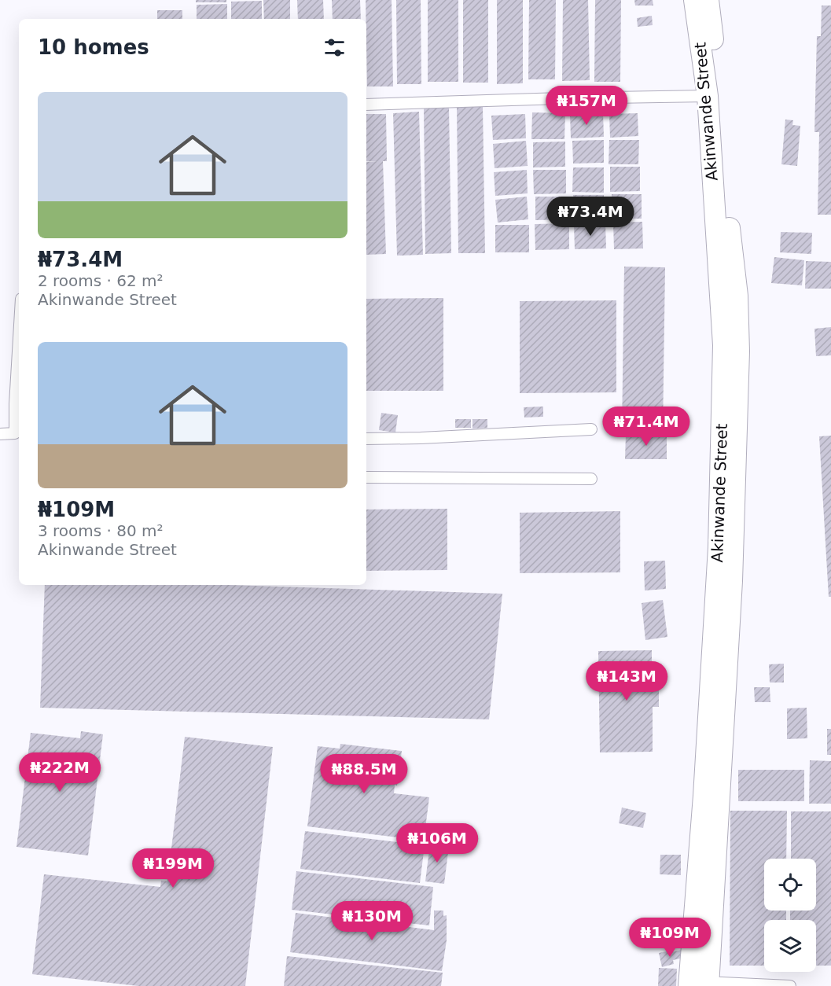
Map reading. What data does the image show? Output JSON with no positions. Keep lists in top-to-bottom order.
{
  "streets": {
    "street": ["Akinwande Street"]
  },
  "page": {
    "heading": "10 homes",
    "list": [
      {
        "name": "₦73.4M",
        "note": "2 rooms · 62 m² · Akinwande Street"
      },
      {
        "name": "₦109M",
        "note": "3 rooms · 80 m² · Akinwande Street"
      }
    ],
    "price": [
      "₦157M",
      "₦73.4M",
      "₦71.4M",
      "₦143M",
      "₦222M",
      "₦88.5M",
      "₦106M",
      "₦199M",
      "₦130M",
      "₦109M"
    ]
  }
}
